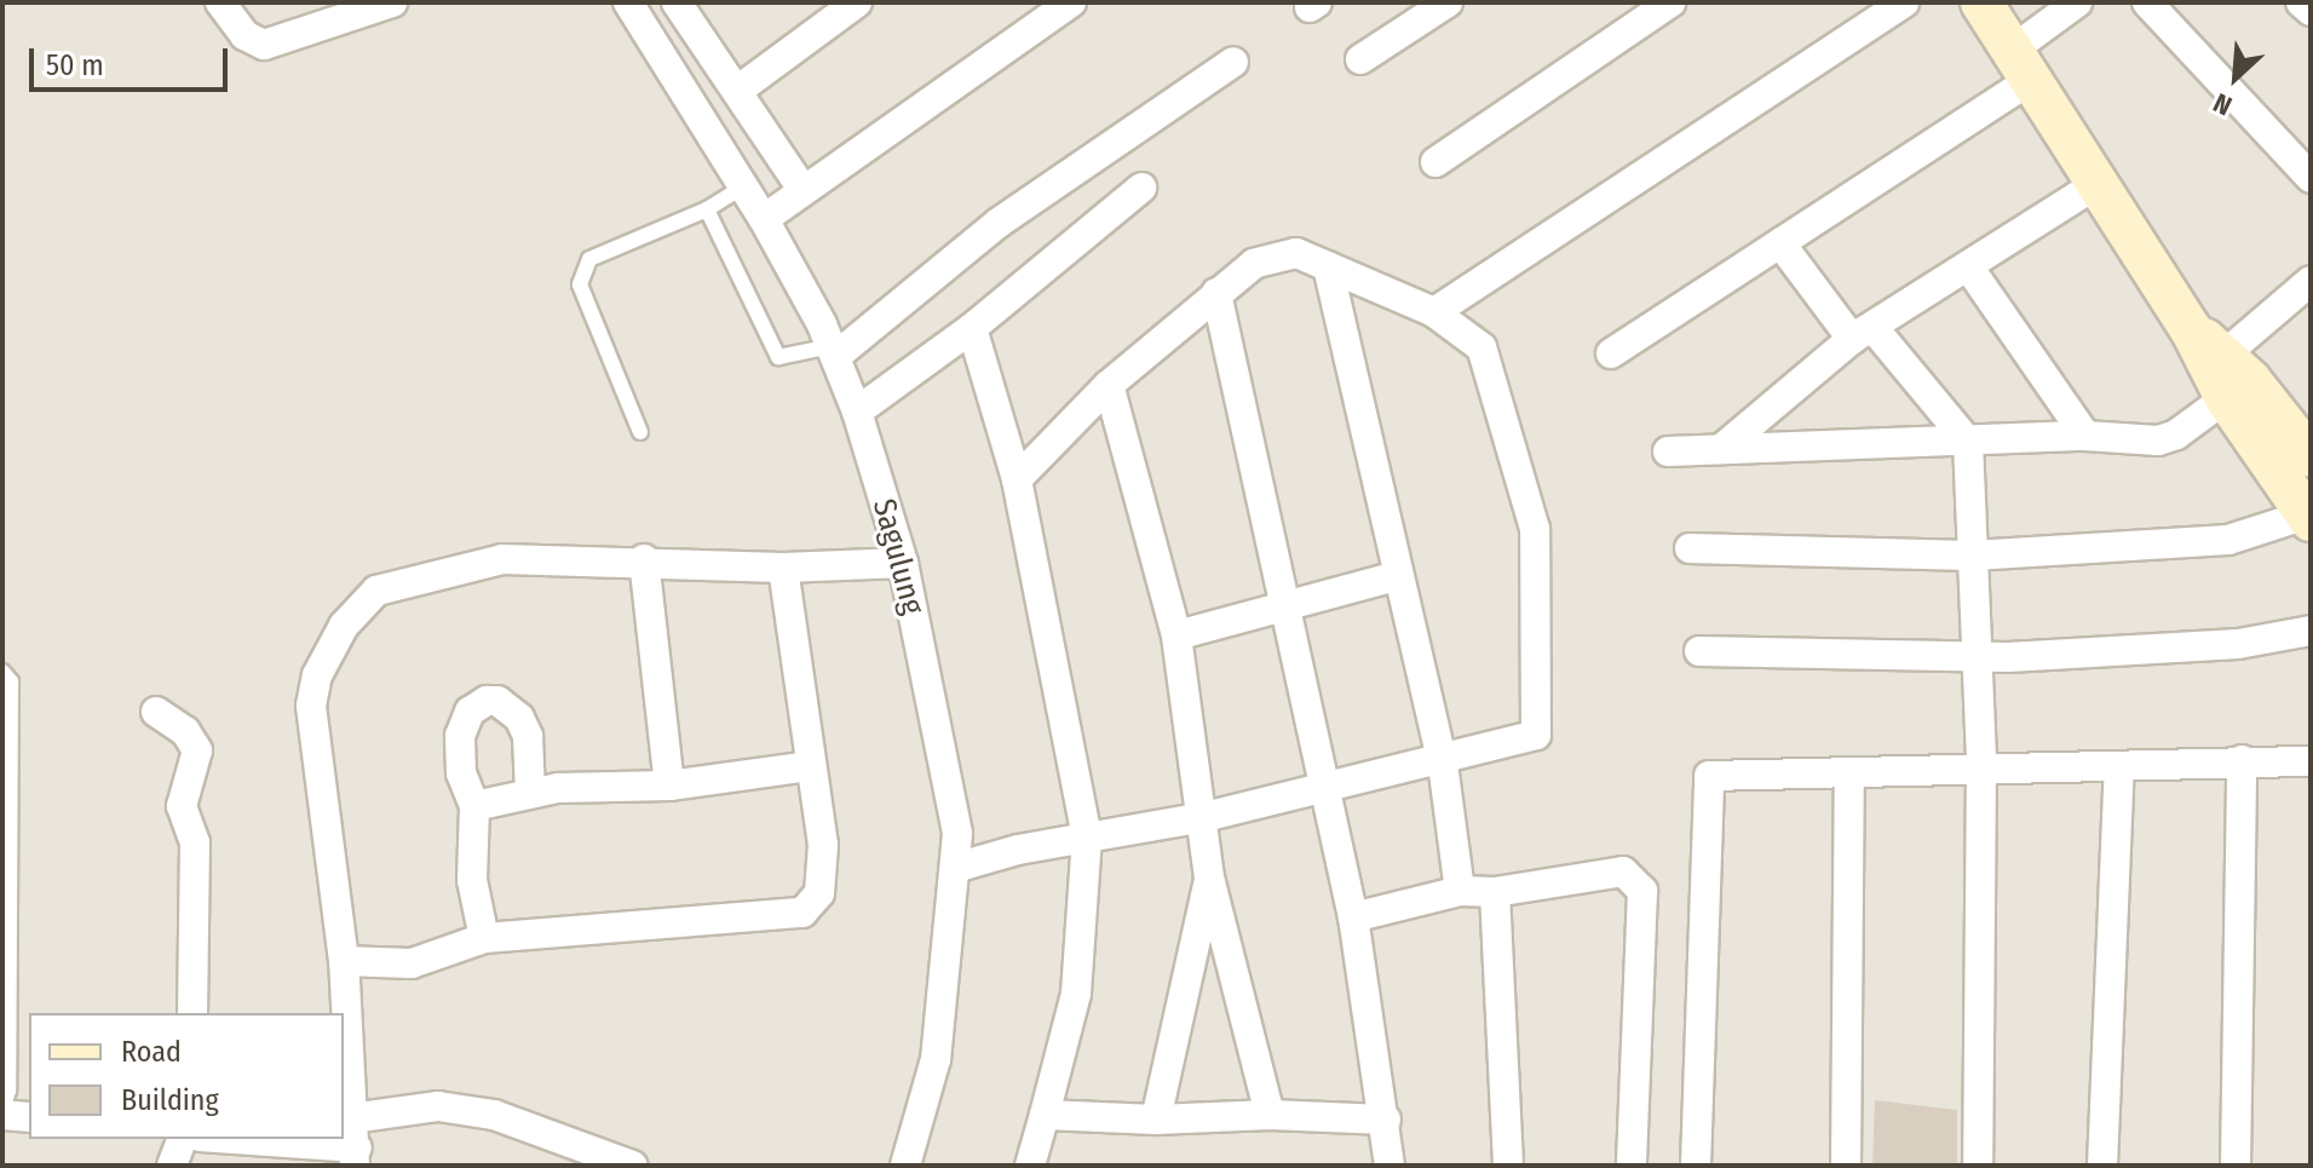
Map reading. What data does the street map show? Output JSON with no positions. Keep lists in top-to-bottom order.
{
  "streets": {
    "street": ["Sagulung"]
  },
  "legend": ["Road", "Building"],
  "scale_bar": "50 m",
  "north": "bottom left"
}
